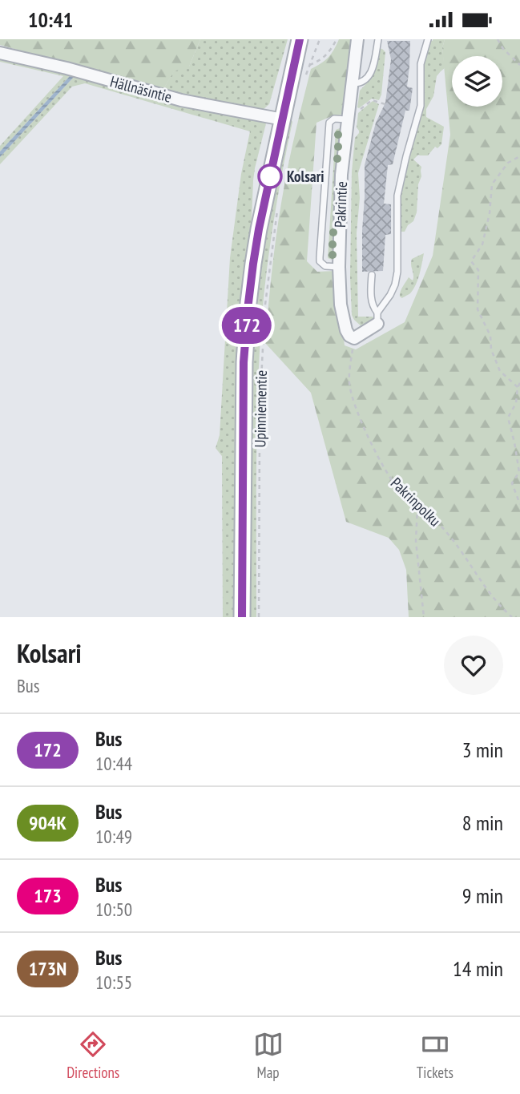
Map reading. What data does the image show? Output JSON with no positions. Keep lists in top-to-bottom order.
{
  "streets": {
    "main road": ["Upinniementie"],
    "street": ["Hällnäsintie", "Pakrintie"],
    "path": ["Pakrinpolku"]
  },
  "crossings": [
    ["Hällnäsintie", "Upinniementie"],
    ["Pakrintie", "Pakrinpolku"]
  ],
  "places": ["Kolsari"],
  "lines": ["bus line 172"],
  "page": {
    "status": "10:41",
    "on_map": "172",
    "heading": ["Kolsari", "Bus"],
    "list": [
      {
        "mark": "172",
        "name": "Bus",
        "note": "10:44",
        "value": "3 min"
      },
      {
        "mark": "904K",
        "name": "Bus",
        "note": "10:49",
        "value": "8 min"
      },
      {
        "mark": "173",
        "name": "Bus",
        "note": "10:50",
        "value": "9 min"
      },
      {
        "mark": "173N",
        "name": "Bus",
        "note": "10:55",
        "value": "14 min"
      }
    ],
    "tabs": ["Directions", "Map", "Tickets"]
  }
}
